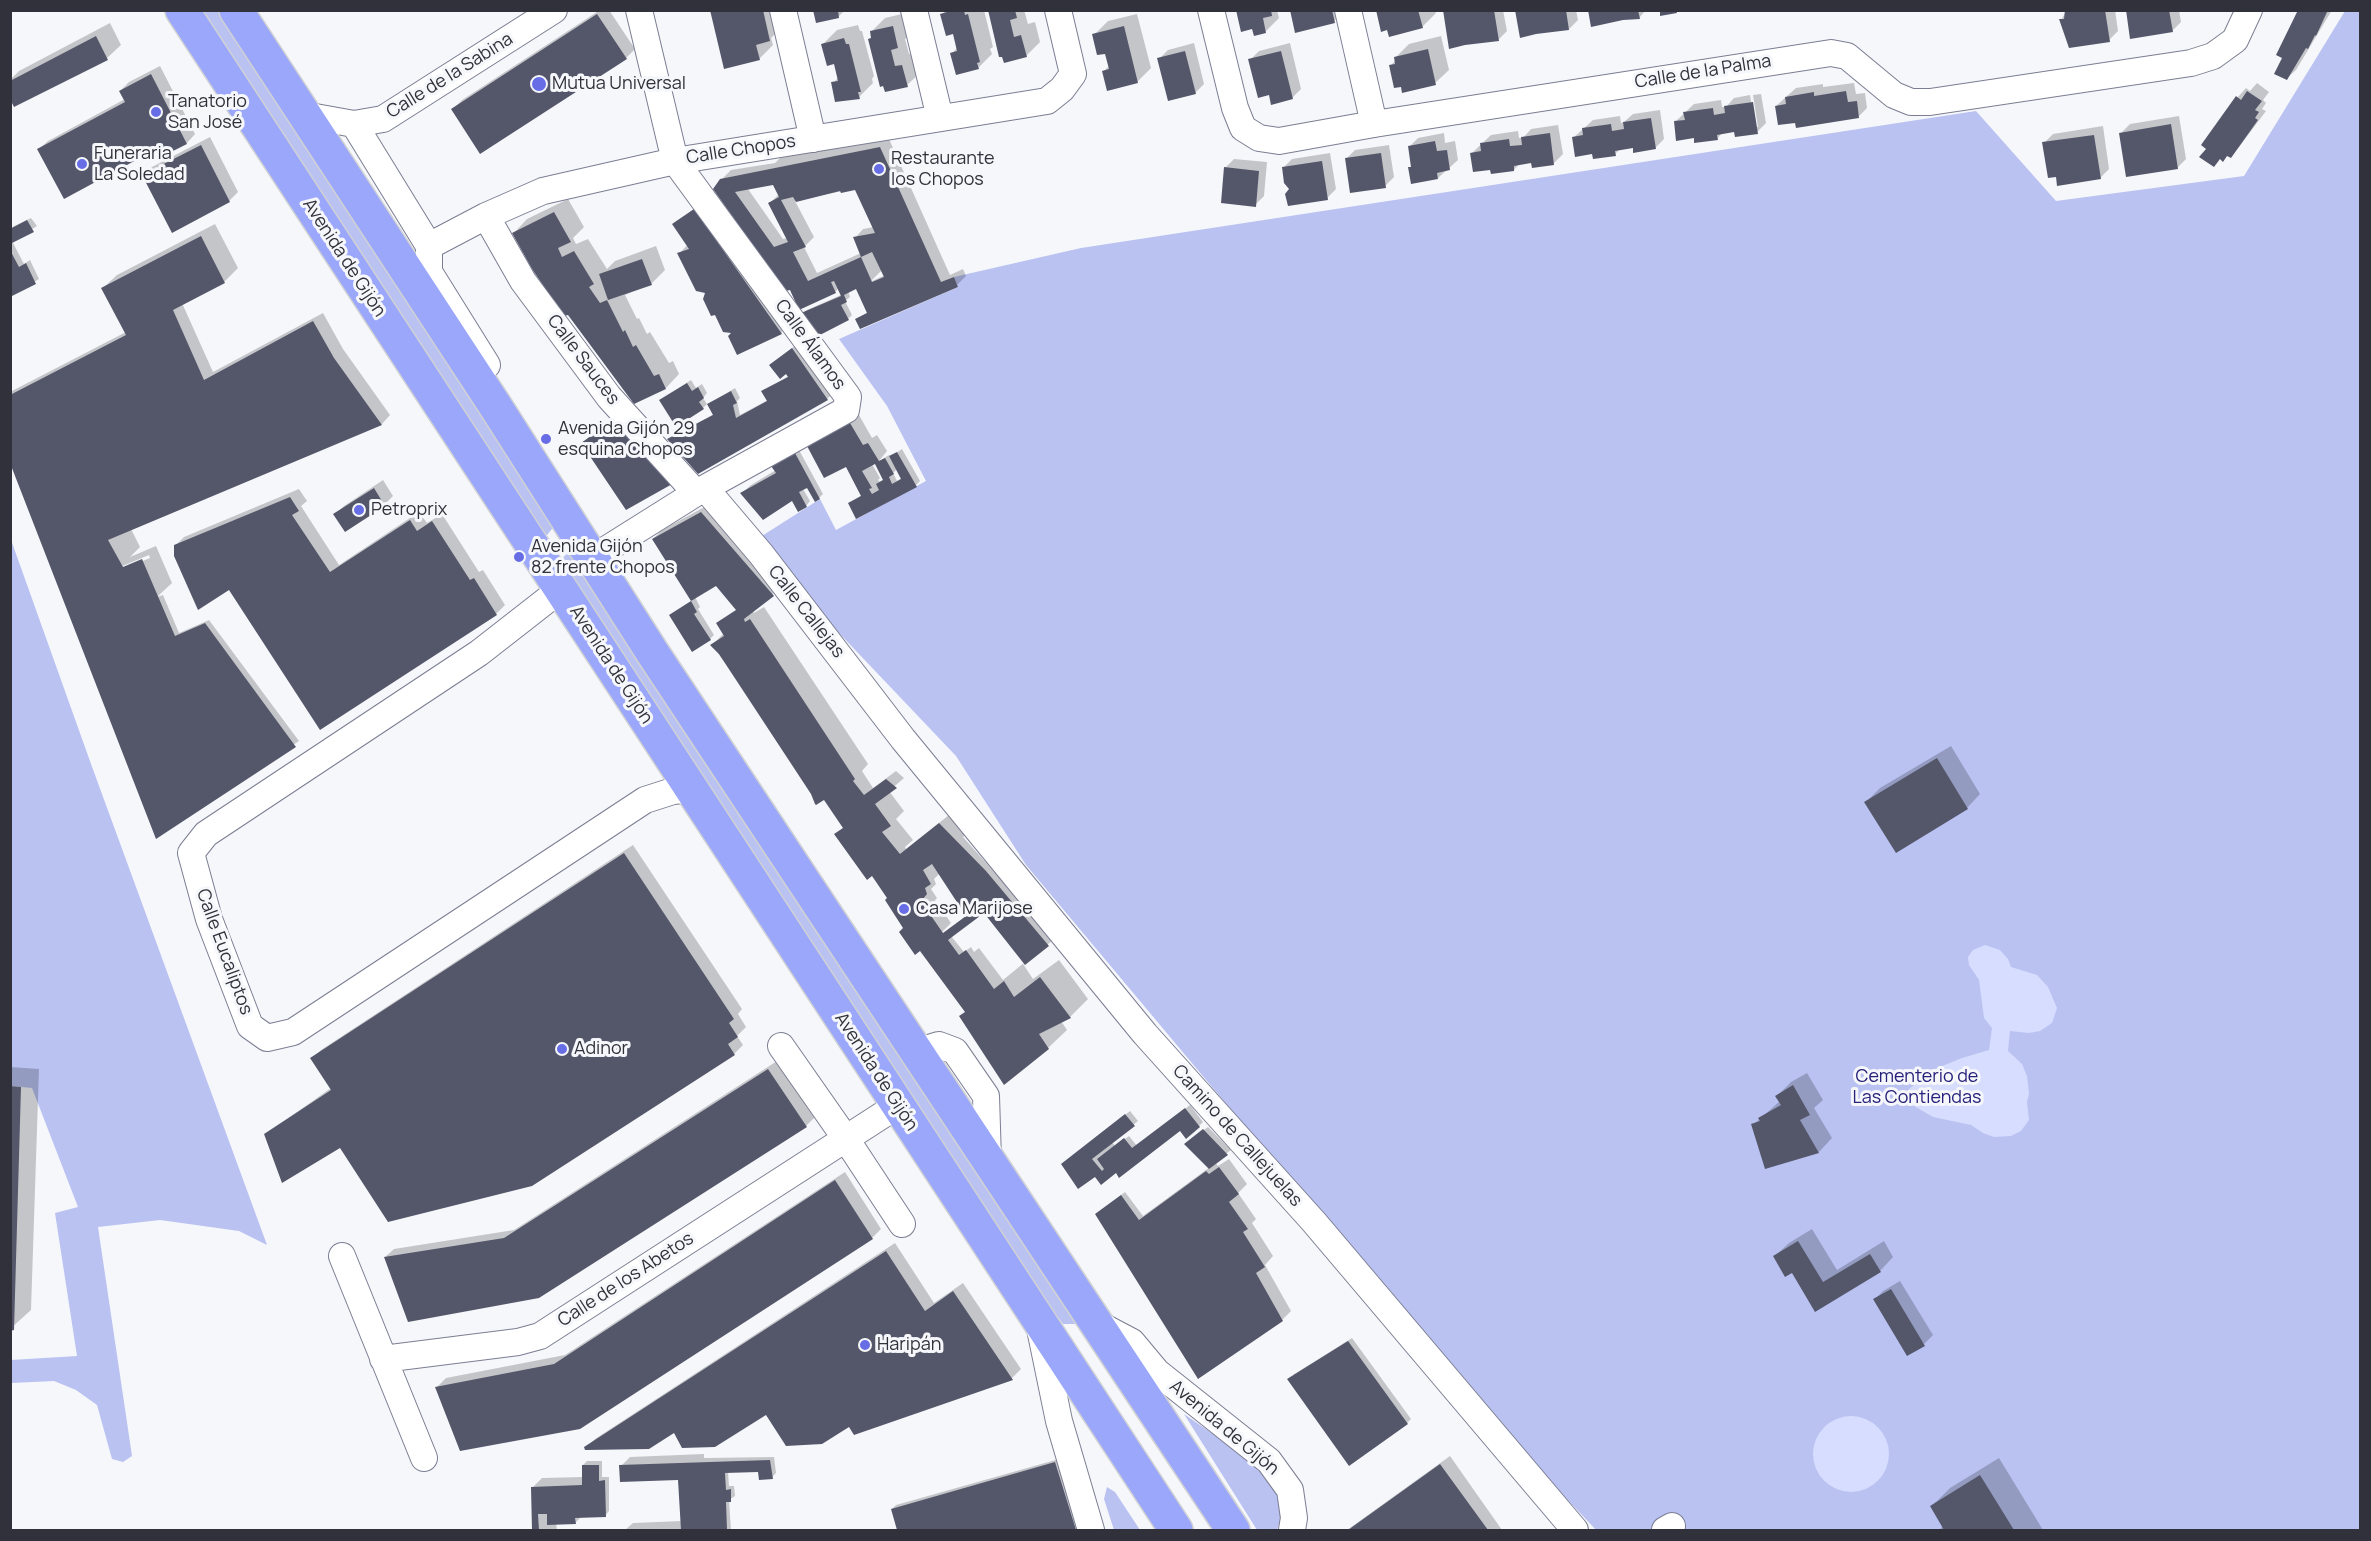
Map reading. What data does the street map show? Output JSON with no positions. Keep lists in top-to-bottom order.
{
  "streets": {
    "highway": ["Avenida de Gijón"],
    "street": [
      "Calle de la Palma",
      "Calle de la Sabina",
      "Calle Chopos",
      "Calle Álamos",
      "Calle Sauces",
      "Calle Callejas",
      "Calle Eucaliptos",
      "Camino de Callejuelas",
      "Calle de los Abetos"
    ]
  },
  "crossings": [
    ["Calle de la Sabina", "Avenida de Gijón"],
    ["Calle Chopos", "Avenida de Gijón"],
    ["Calle Chopos", "Calle Álamos"],
    ["Calle Chopos", "Calle Sauces"],
    ["Avenida de Gijón", "Calle Álamos"],
    ["Avenida de Gijón", "Calle Eucaliptos"],
    ["Avenida de Gijón", "Calle de los Abetos"],
    ["Calle Álamos", "Calle Sauces"],
    ["Calle Álamos", "Calle Callejas"],
    ["Calle Sauces", "Calle Callejas"],
    ["Calle Callejas", "Camino de Callejuelas"]
  ],
  "parks": ["Cementerio de Las Contiendas"],
  "places": [
    "Mutua Universal",
    "Tanatorio San José",
    "Funeraria La Soledad",
    "Restaurante los Chopos",
    "Avenida Gijón 29 esquina Chopos",
    "Petroprix",
    "Avenida Gijón 82 frente Chopos",
    "Casa Marijose",
    "Adinor",
    "Haripán"
  ]
}
